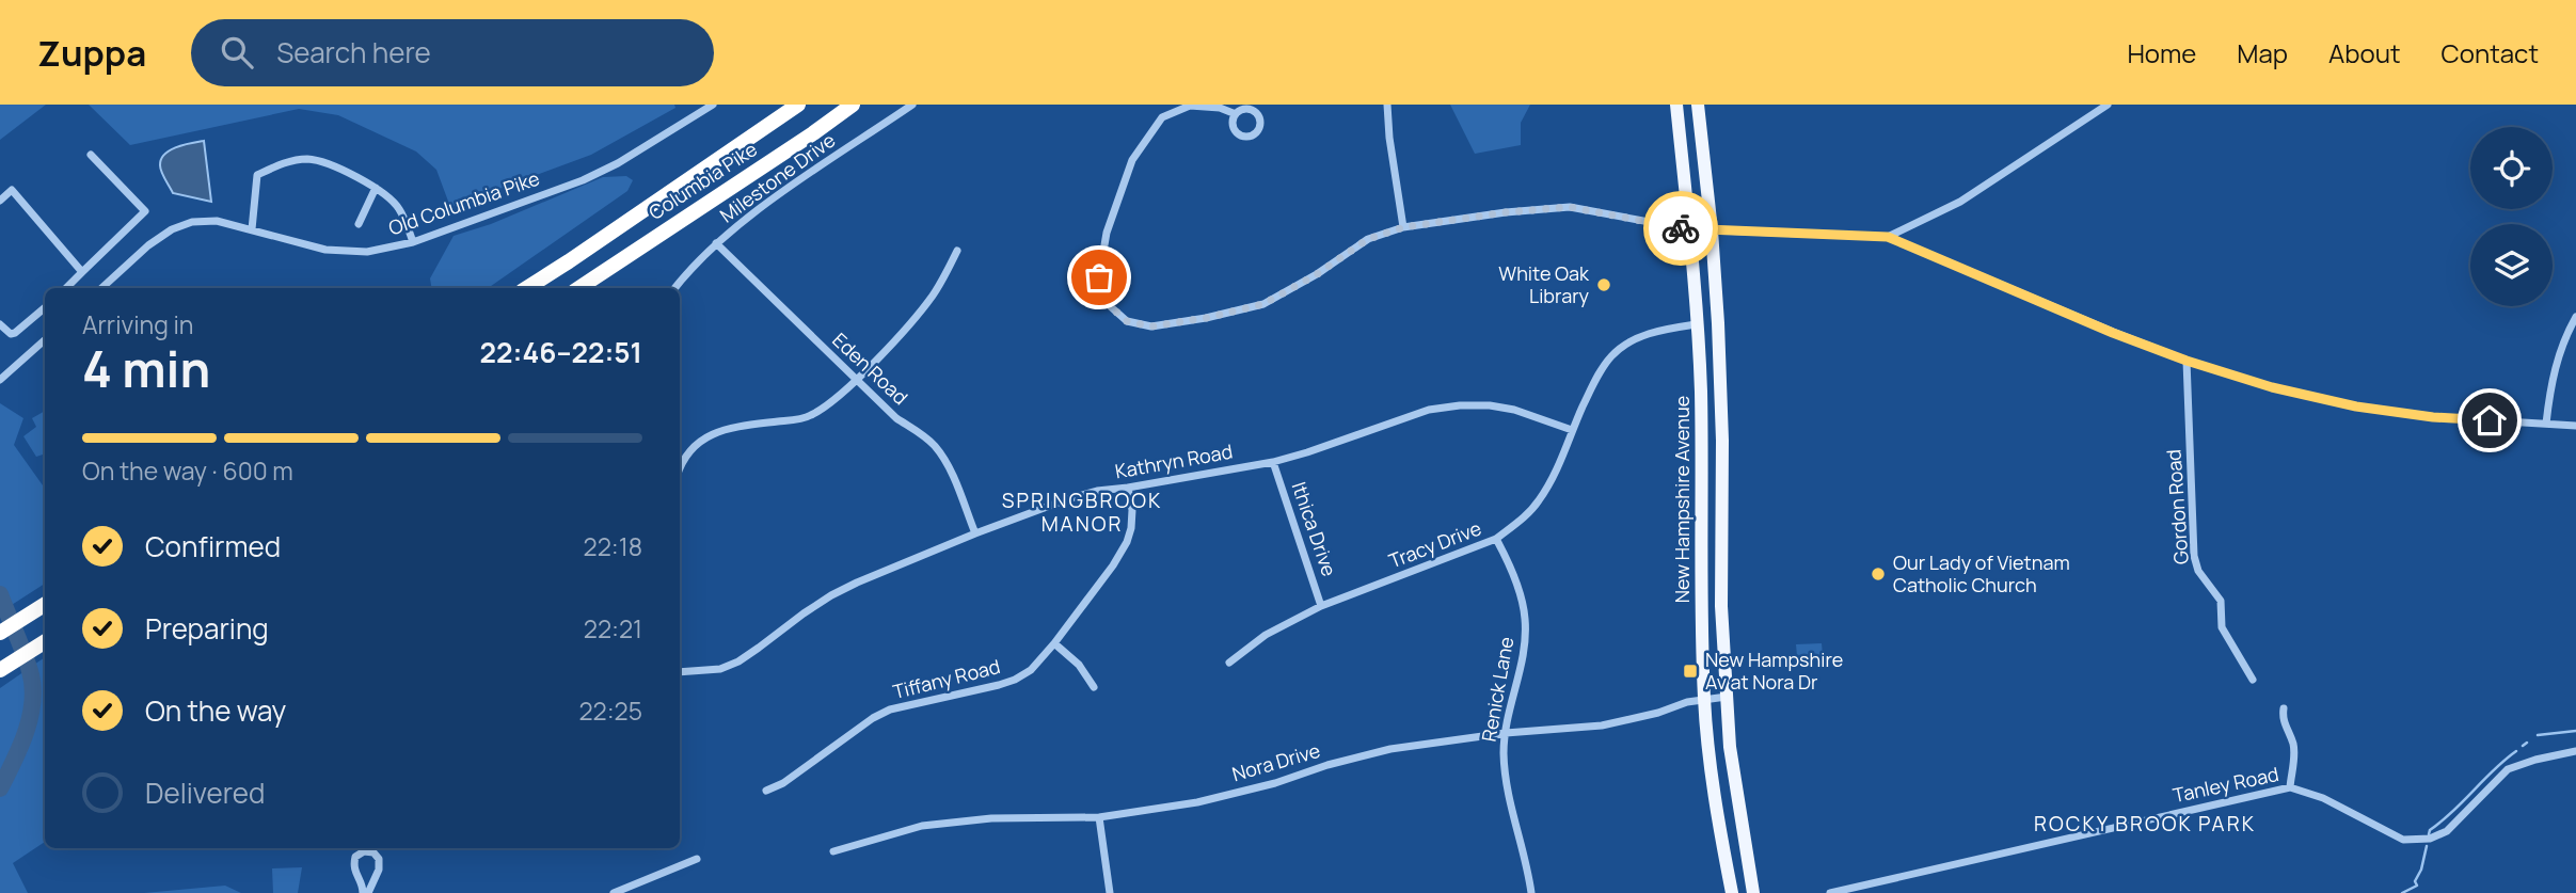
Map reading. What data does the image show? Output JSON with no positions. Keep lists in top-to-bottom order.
{
  "streets": {
    "highway": ["Columbia Pike"],
    "main road": ["New Hampshire Avenue"],
    "street": [
      "Milestone Drive",
      "Old Columbia Pike",
      "Eden Road",
      "Kathryn Road",
      "Gordon Road",
      "Ithica Drive",
      "Tracy Drive",
      "Tiffany Road",
      "Renick Lane",
      "Nora Drive",
      "Tanley Road"
    ]
  },
  "crossings": [
    ["Milestone Drive", "Eden Road"],
    ["Eden Road", "Kathryn Road"],
    ["Kathryn Road", "Ithica Drive"],
    ["Kathryn Road", "Tracy Drive"],
    ["Kathryn Road", "Tiffany Road"],
    ["New Hampshire Avenue", "Tracy Drive"],
    ["New Hampshire Avenue", "Nora Drive"],
    ["Ithica Drive", "Tracy Drive"],
    ["Tracy Drive", "Renick Lane"],
    ["Renick Lane", "Nora Drive"]
  ],
  "districts": ["SPRINGBROOK MANOR", "ROCKY BROOK PARK"],
  "places": {
    "other": ["White Oak Library", "Our Lady of Vietnam Catholic Church"],
    "transit": ["New Hampshire Av at Nora Dr"]
  },
  "page": {
    "header": "Zuppa",
    "search": "Search here",
    "nav": [
      "Home",
      "Map",
      "About",
      "Contact"
    ],
    "heading": ["4 min", "Arriving in", "22:46–22:51"],
    "bar": "On the way · 600 m",
    "list": [
      ["Confirmed", "22:18"],
      ["Preparing", "22:21"],
      ["On the way", "22:25"],
      "Delivered"
    ]
  }
}
